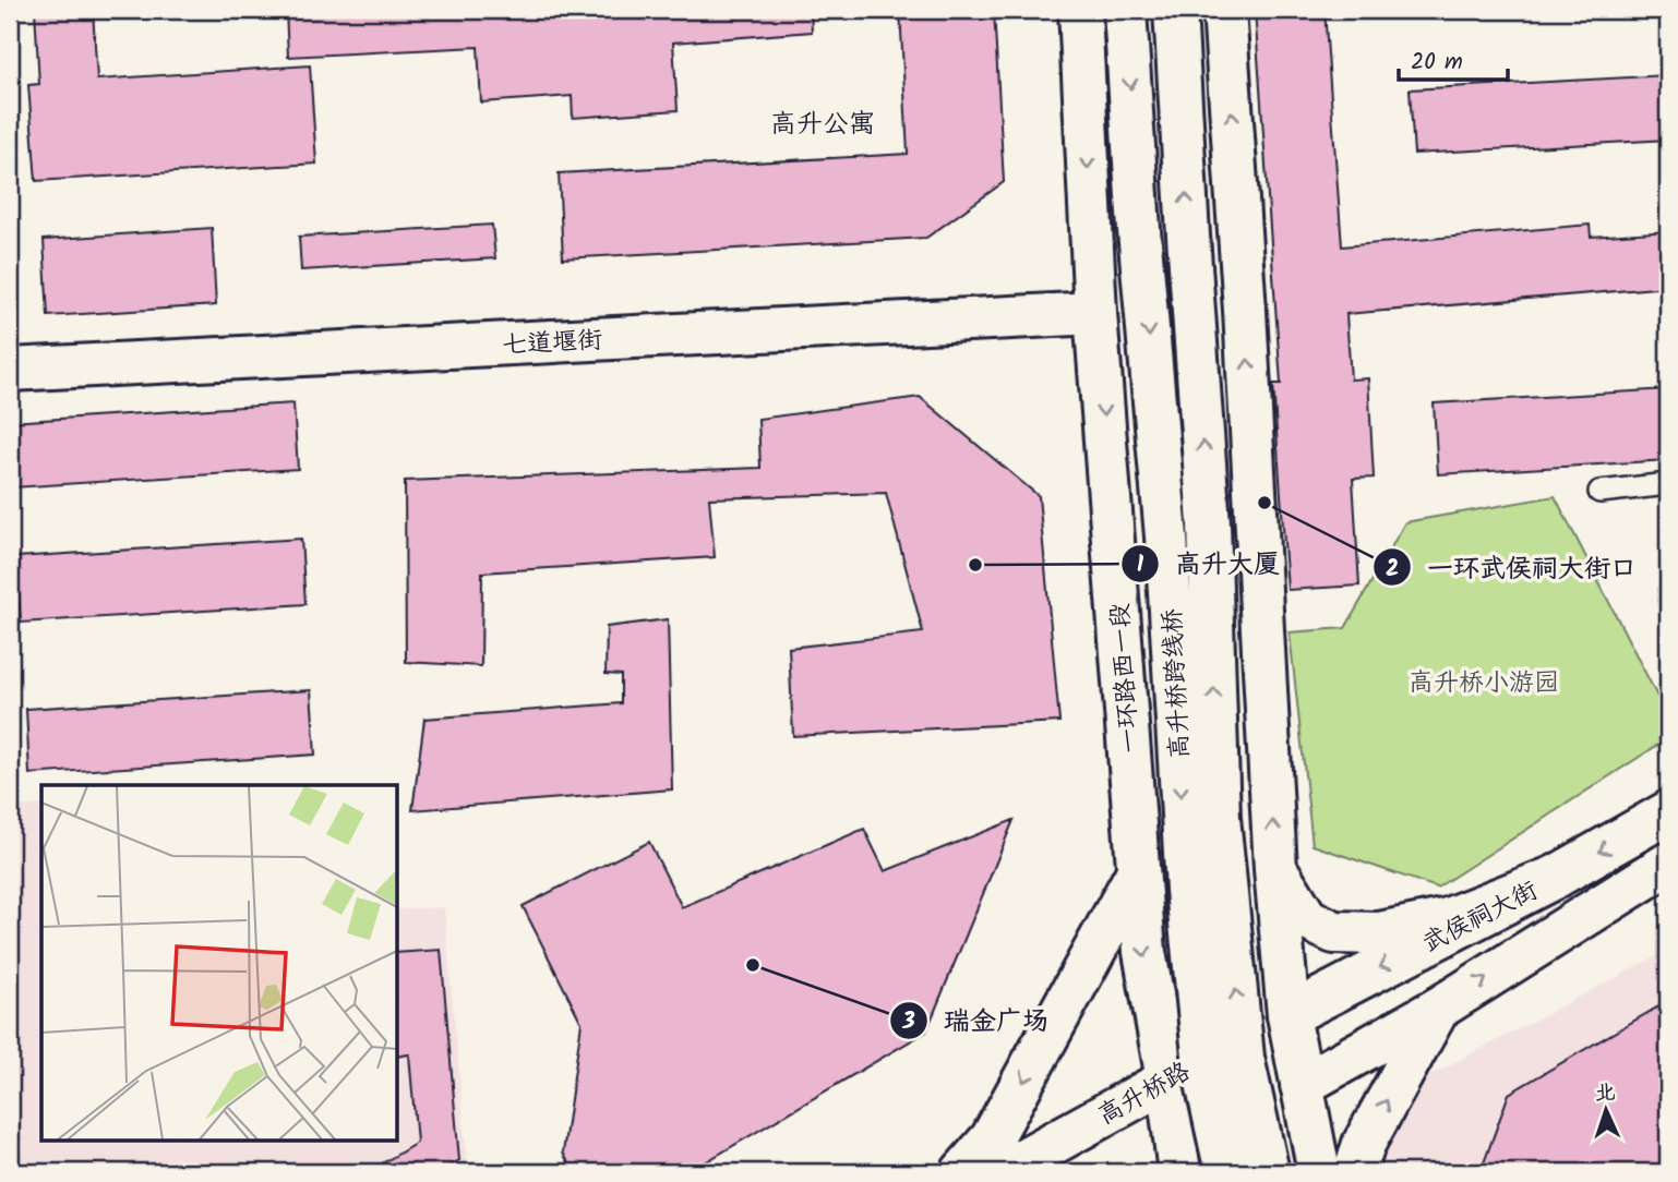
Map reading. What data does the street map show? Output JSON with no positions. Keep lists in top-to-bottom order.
{
  "streets": {
    "main road": [
      "七道堰街",
      "一环路西一段",
      "高升桥跨线桥",
      "武侯祠大街",
      "高升桥路"
    ]
  },
  "crossings": [
    ["七道堰街", "一环路西一段"],
    ["一环路西一段", "高升桥路"],
    ["武侯祠大街", "高升桥路"]
  ],
  "districts": ["高升公寓"],
  "parks": ["高升桥小游园"],
  "places": ["一环武侯祠大街口", "高升大厦", "瑞金广场"],
  "scale_bar": "20 m",
  "north": "top"
}
